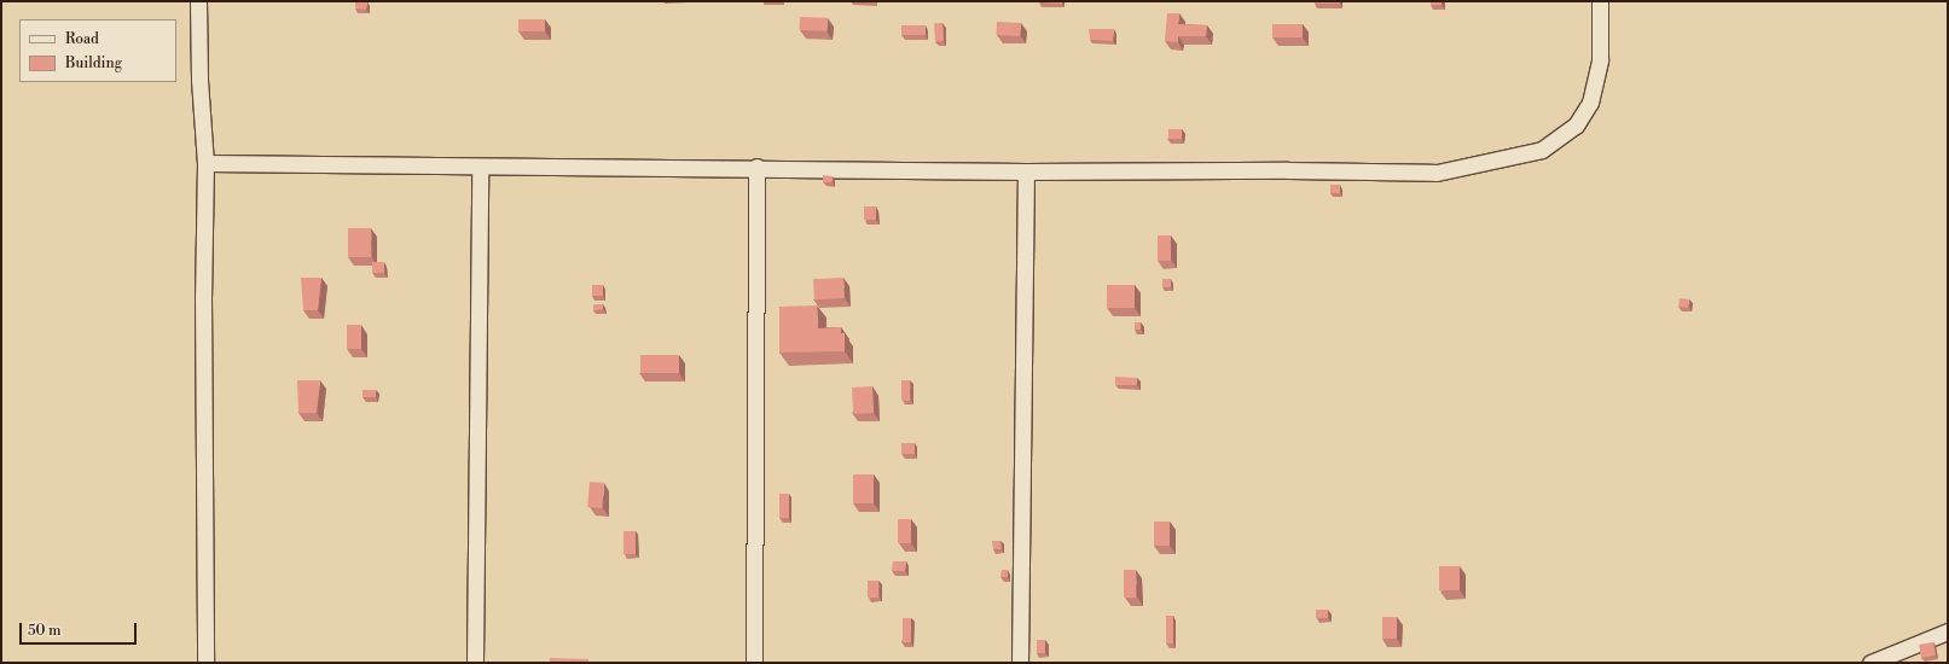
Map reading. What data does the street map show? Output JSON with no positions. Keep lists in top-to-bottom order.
{
  "legend": ["Road", "Building"],
  "scale_bar": "50 m"
}
